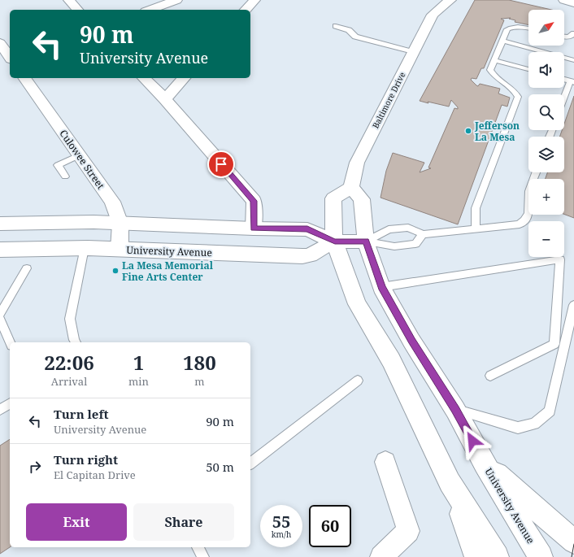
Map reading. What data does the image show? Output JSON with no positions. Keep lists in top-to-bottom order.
{
  "streets": {
    "main road": ["Baltimore Drive", "Culowee Street", "University Avenue"]
  },
  "crossings": [
    ["Culowee Street", "University Avenue"]
  ],
  "places": ["Jefferson La Mesa", "La Mesa Memorial Fine Arts Center"],
  "north": "top right",
  "page": {
    "map_buttons": ["+", "−"],
    "turn": ["90 m", "University Avenue"],
    "eta": [
      "22:06",
      "Arrival",
      "1",
      "min",
      "180",
      "m"
    ],
    "list": [
      {
        "name": "Turn left",
        "note": "University Avenue",
        "value": "90 m"
      },
      {
        "name": "Turn right",
        "note": "El Capitan Drive",
        "value": "50 m"
      }
    ],
    "buttons": ["Exit", "Share"],
    "speed": "55 km/h",
    "limit": "60"
  }
}
